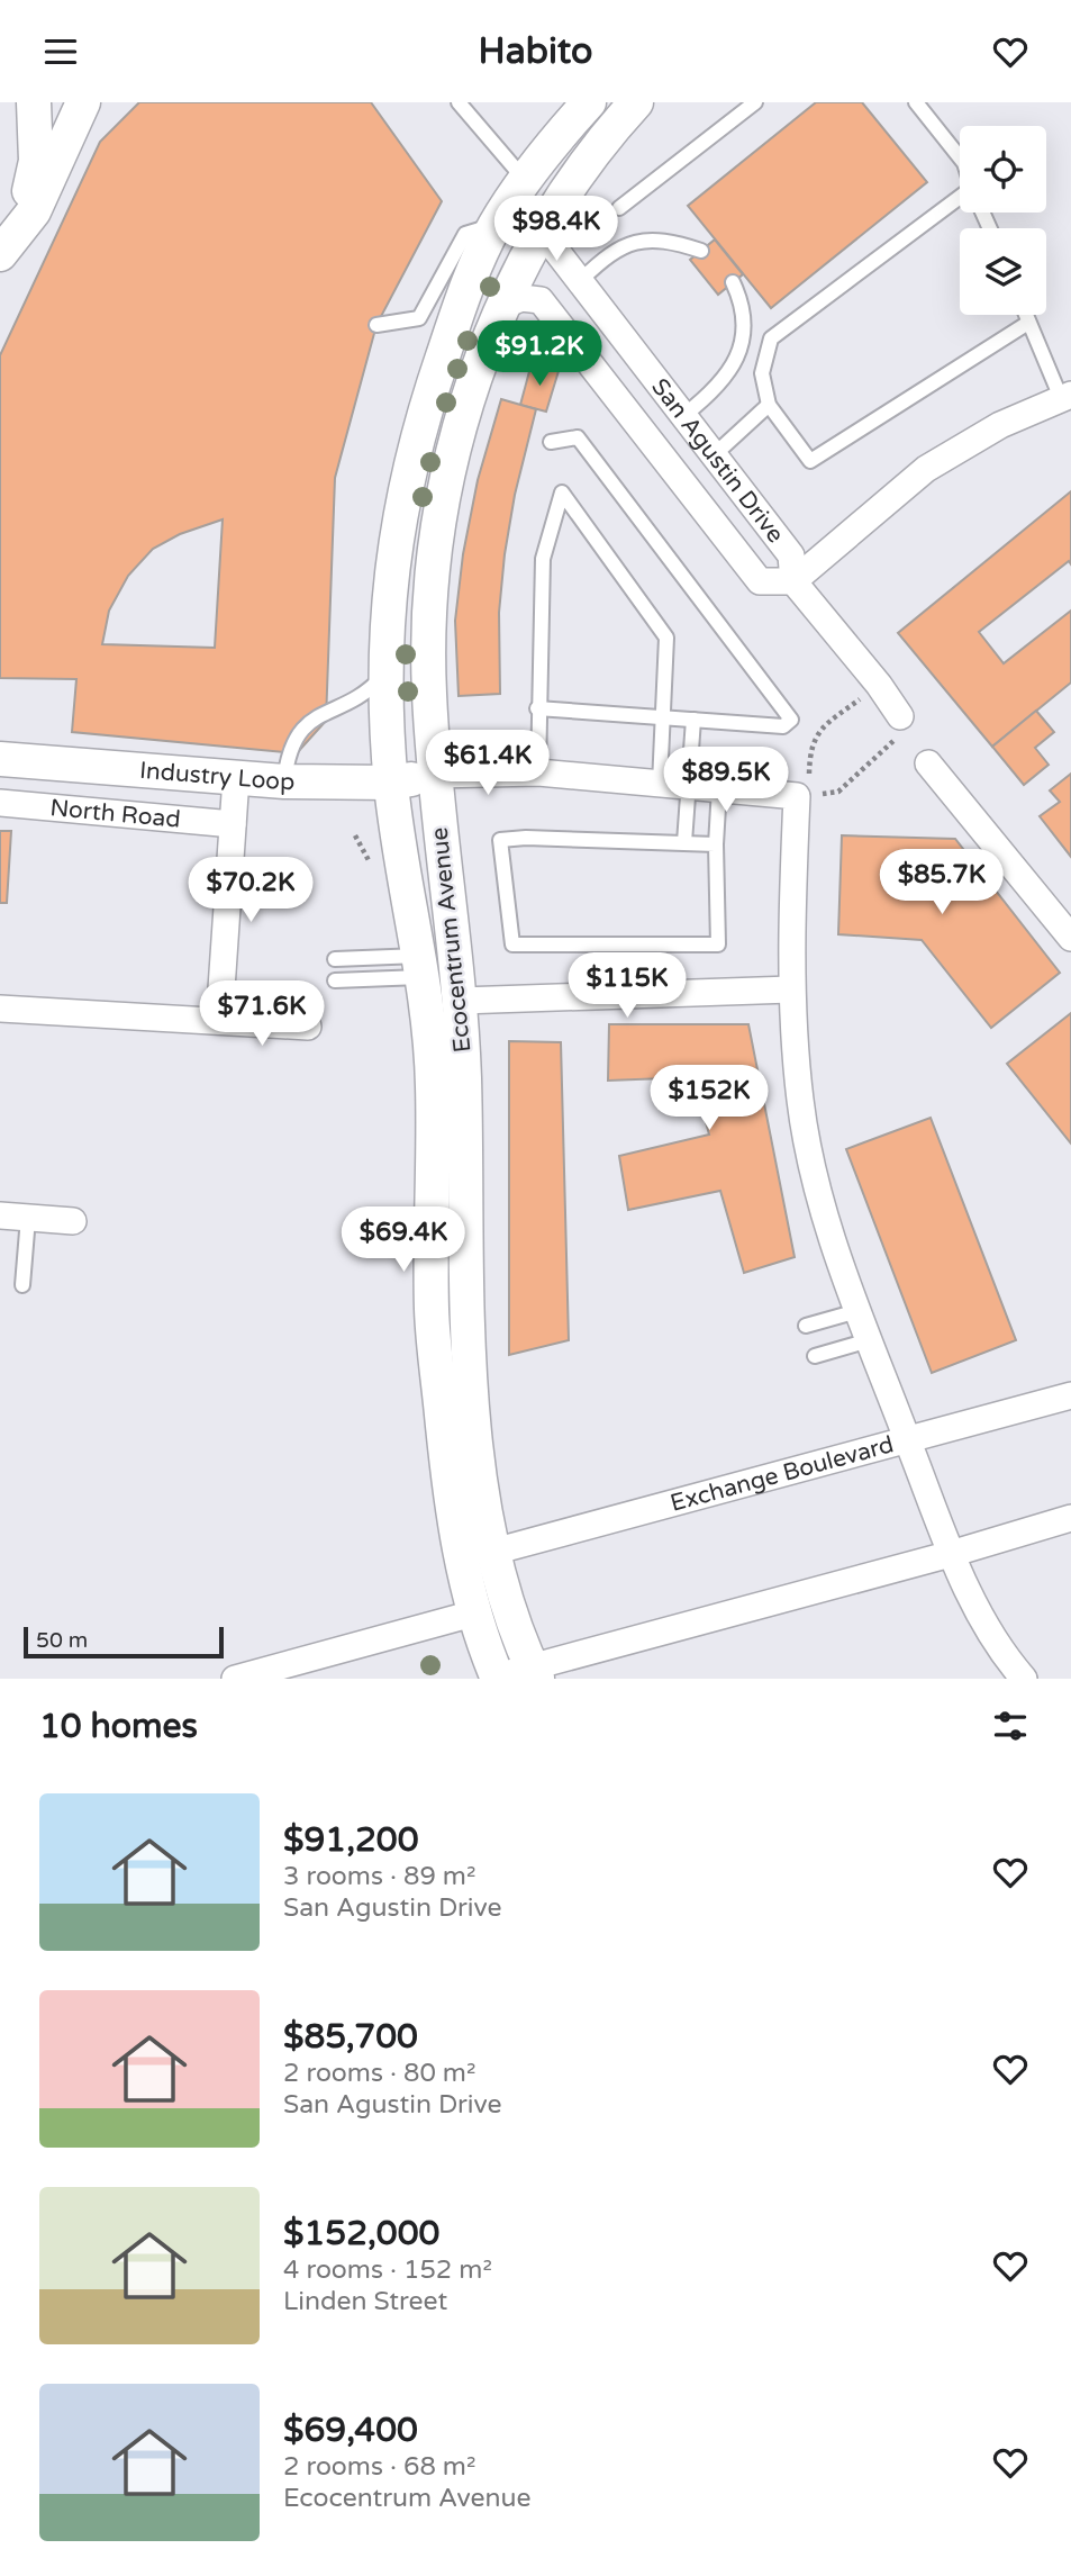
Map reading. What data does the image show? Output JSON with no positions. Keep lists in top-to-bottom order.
{
  "streets": {
    "street": [
      "San Agustin Drive",
      "Industry Loop",
      "North Road",
      "Ecocentrum Avenue",
      "Exchange Boulevard"
    ]
  },
  "crossings": [
    ["San Agustin Drive", "Ecocentrum Avenue"],
    ["Industry Loop", "Ecocentrum Avenue"],
    ["Ecocentrum Avenue", "Exchange Boulevard"]
  ],
  "scale_bar": "50 m",
  "page": {
    "header": "Habito",
    "price": [
      "$98.4K",
      "$91.2K",
      "$61.4K",
      "$89.5K",
      "$85.7K",
      "$70.2K",
      "$115K",
      "$71.6K",
      "$152K",
      "$69.4K"
    ],
    "scale": "50 m",
    "heading": "10 homes",
    "list": [
      {
        "name": "$91,200",
        "note": "3 rooms · 89 m² · San Agustin Drive"
      },
      {
        "name": "$85,700",
        "note": "2 rooms · 80 m² · San Agustin Drive"
      },
      {
        "name": "$152,000",
        "note": "4 rooms · 152 m² · Linden Street"
      },
      {
        "name": "$69,400",
        "note": "2 rooms · 68 m² · Ecocentrum Avenue"
      }
    ]
  }
}
